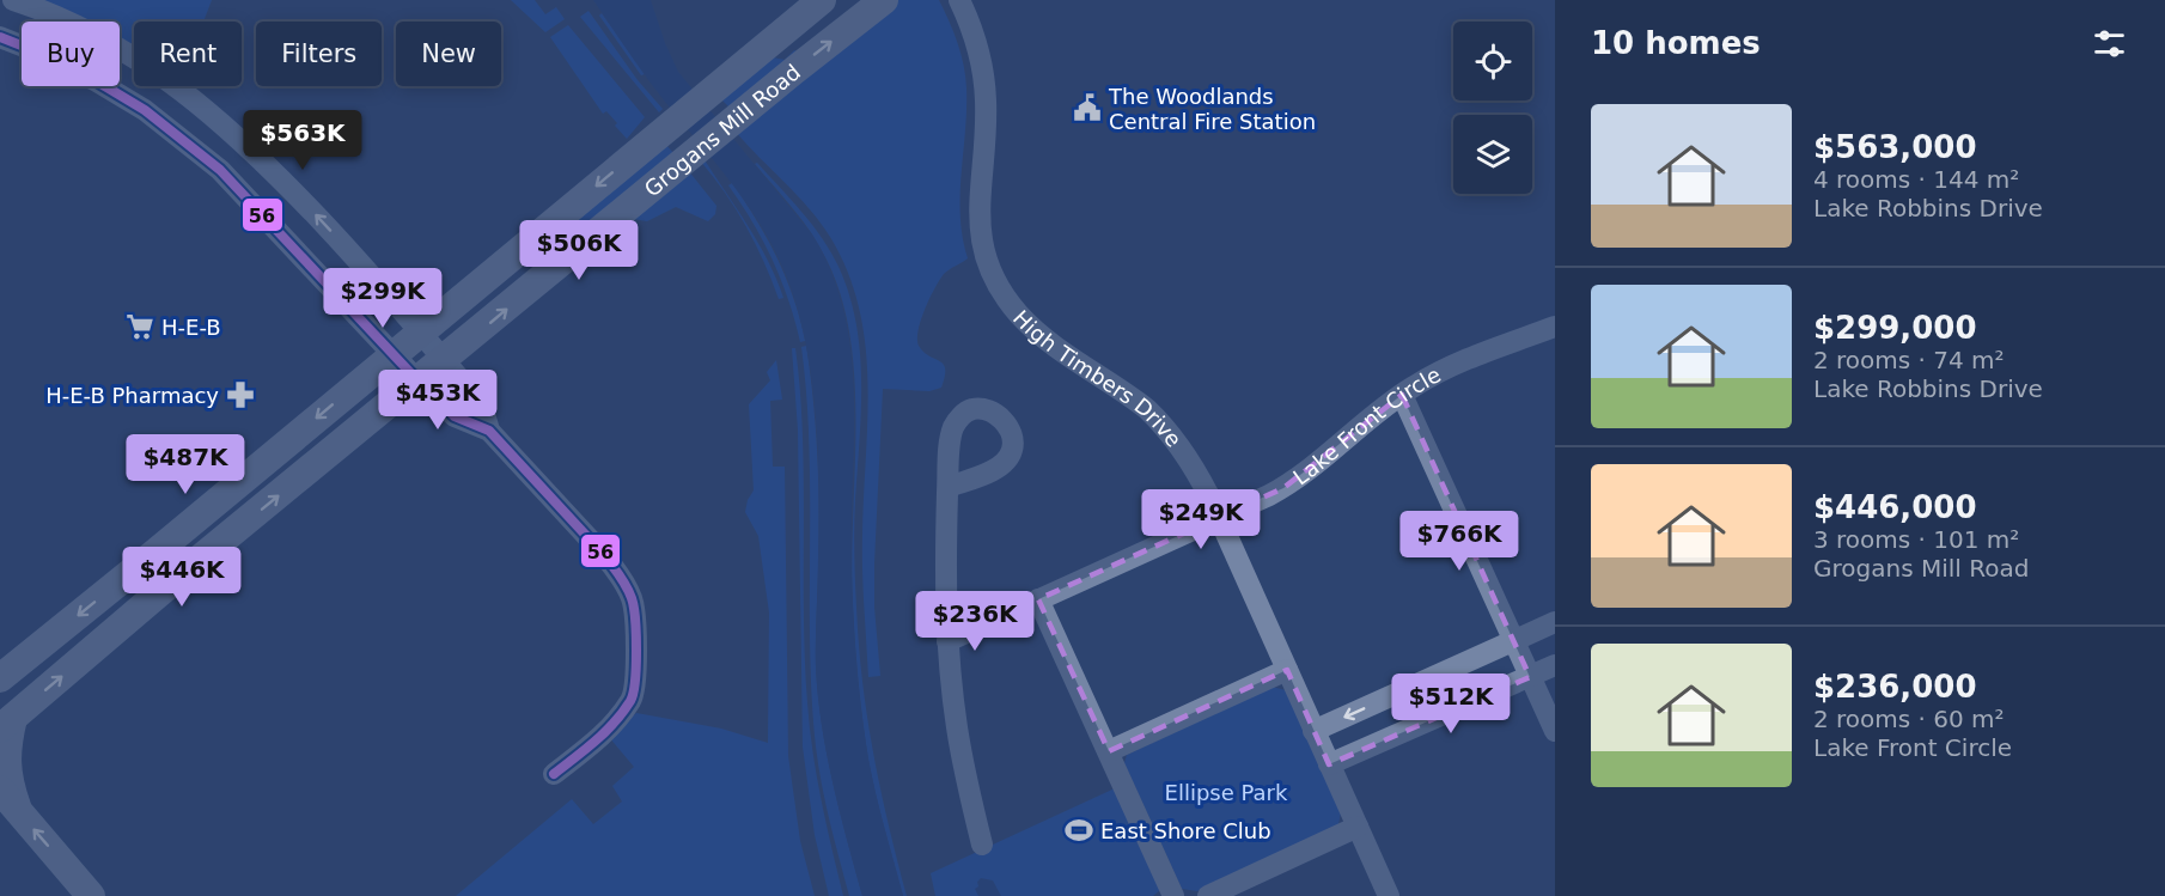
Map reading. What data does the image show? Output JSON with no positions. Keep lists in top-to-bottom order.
{
  "streets": {
    "main road": ["Grogans Mill Road"],
    "street": ["High Timbers Drive", "Lake Front Circle"]
  },
  "crossings": [
    ["High Timbers Drive", "Lake Front Circle"]
  ],
  "parks": ["Ellipse Park"],
  "places": {
    "public building": ["The Woodlands Central Fire Station"],
    "supermarket": ["H-E-B"],
    "pharmacy": ["H-E-B Pharmacy"],
    "sports": ["East Shore Club"]
  },
  "lines": ["transit line 56"],
  "page": {
    "heading": "10 homes",
    "chip": [
      "Buy",
      "Rent",
      "Filters",
      "New"
    ],
    "list": [
      {
        "name": "$563,000",
        "note": "4 rooms · 144 m² · Lake Robbins Drive"
      },
      {
        "name": "$299,000",
        "note": "2 rooms · 74 m² · Lake Robbins Drive"
      },
      {
        "name": "$446,000",
        "note": "3 rooms · 101 m² · Grogans Mill Road"
      },
      {
        "name": "$236,000",
        "note": "2 rooms · 60 m² · Lake Front Circle"
      }
    ],
    "price": [
      "$563K",
      "$506K",
      "$299K",
      "$453K",
      "$487K",
      "$249K",
      "$766K",
      "$446K",
      "$236K",
      "$512K"
    ]
  }
}
